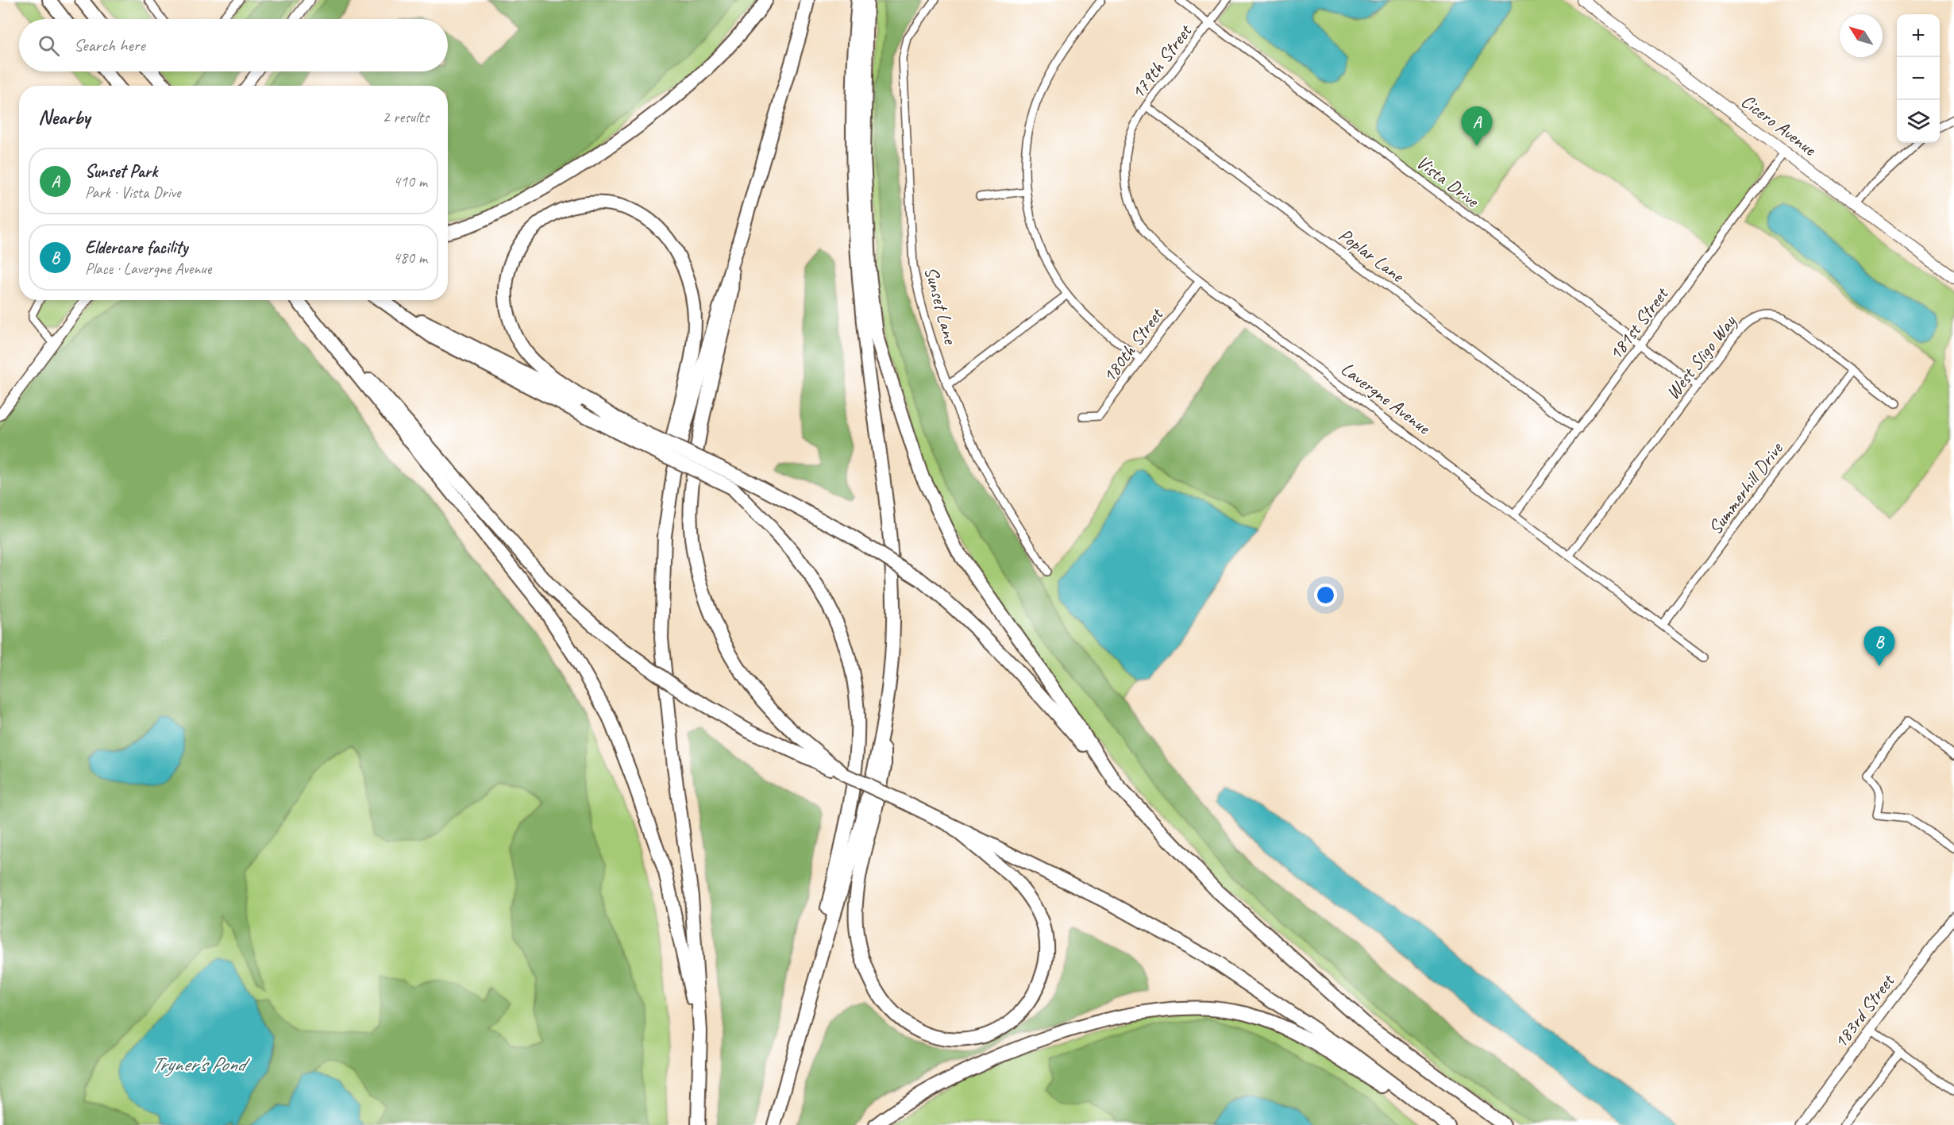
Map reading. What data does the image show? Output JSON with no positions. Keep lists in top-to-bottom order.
{
  "streets": {
    "main road": ["Cicero Avenue"],
    "street": [
      "179th Street",
      "Vista Drive",
      "Poplar Lane",
      "Sunset Lane",
      "181st Street",
      "180th Street",
      "West Sligo Way",
      "Lavergne Avenue",
      "Summerhill Drive",
      "183rd Street"
    ]
  },
  "crossings": [
    ["179th Street", "Vista Drive"],
    ["179th Street", "Poplar Lane"],
    ["179th Street", "Lavergne Avenue"],
    ["Cicero Avenue", "181st Street"],
    ["Vista Drive", "181st Street"],
    ["Vista Drive", "West Sligo Way"],
    ["Poplar Lane", "181st Street"],
    ["181st Street", "Lavergne Avenue"],
    ["180th Street", "Lavergne Avenue"],
    ["West Sligo Way", "Lavergne Avenue"],
    ["West Sligo Way", "Summerhill Drive"],
    ["Lavergne Avenue", "Summerhill Drive"]
  ],
  "water": ["Tryner's Pond"],
  "north": "top left",
  "page": {
    "map_buttons": ["+", "−"],
    "search": "Search here",
    "heading": ["Nearby", "2 results"],
    "pins": ["A", "B"],
    "list": [
      {
        "mark": "A",
        "name": "Sunset Park",
        "note": "Park · Vista Drive",
        "value": "410 m"
      },
      {
        "mark": "B",
        "name": "Eldercare facility",
        "note": "Place · Lavergne Avenue",
        "value": "480 m"
      }
    ]
  }
}
